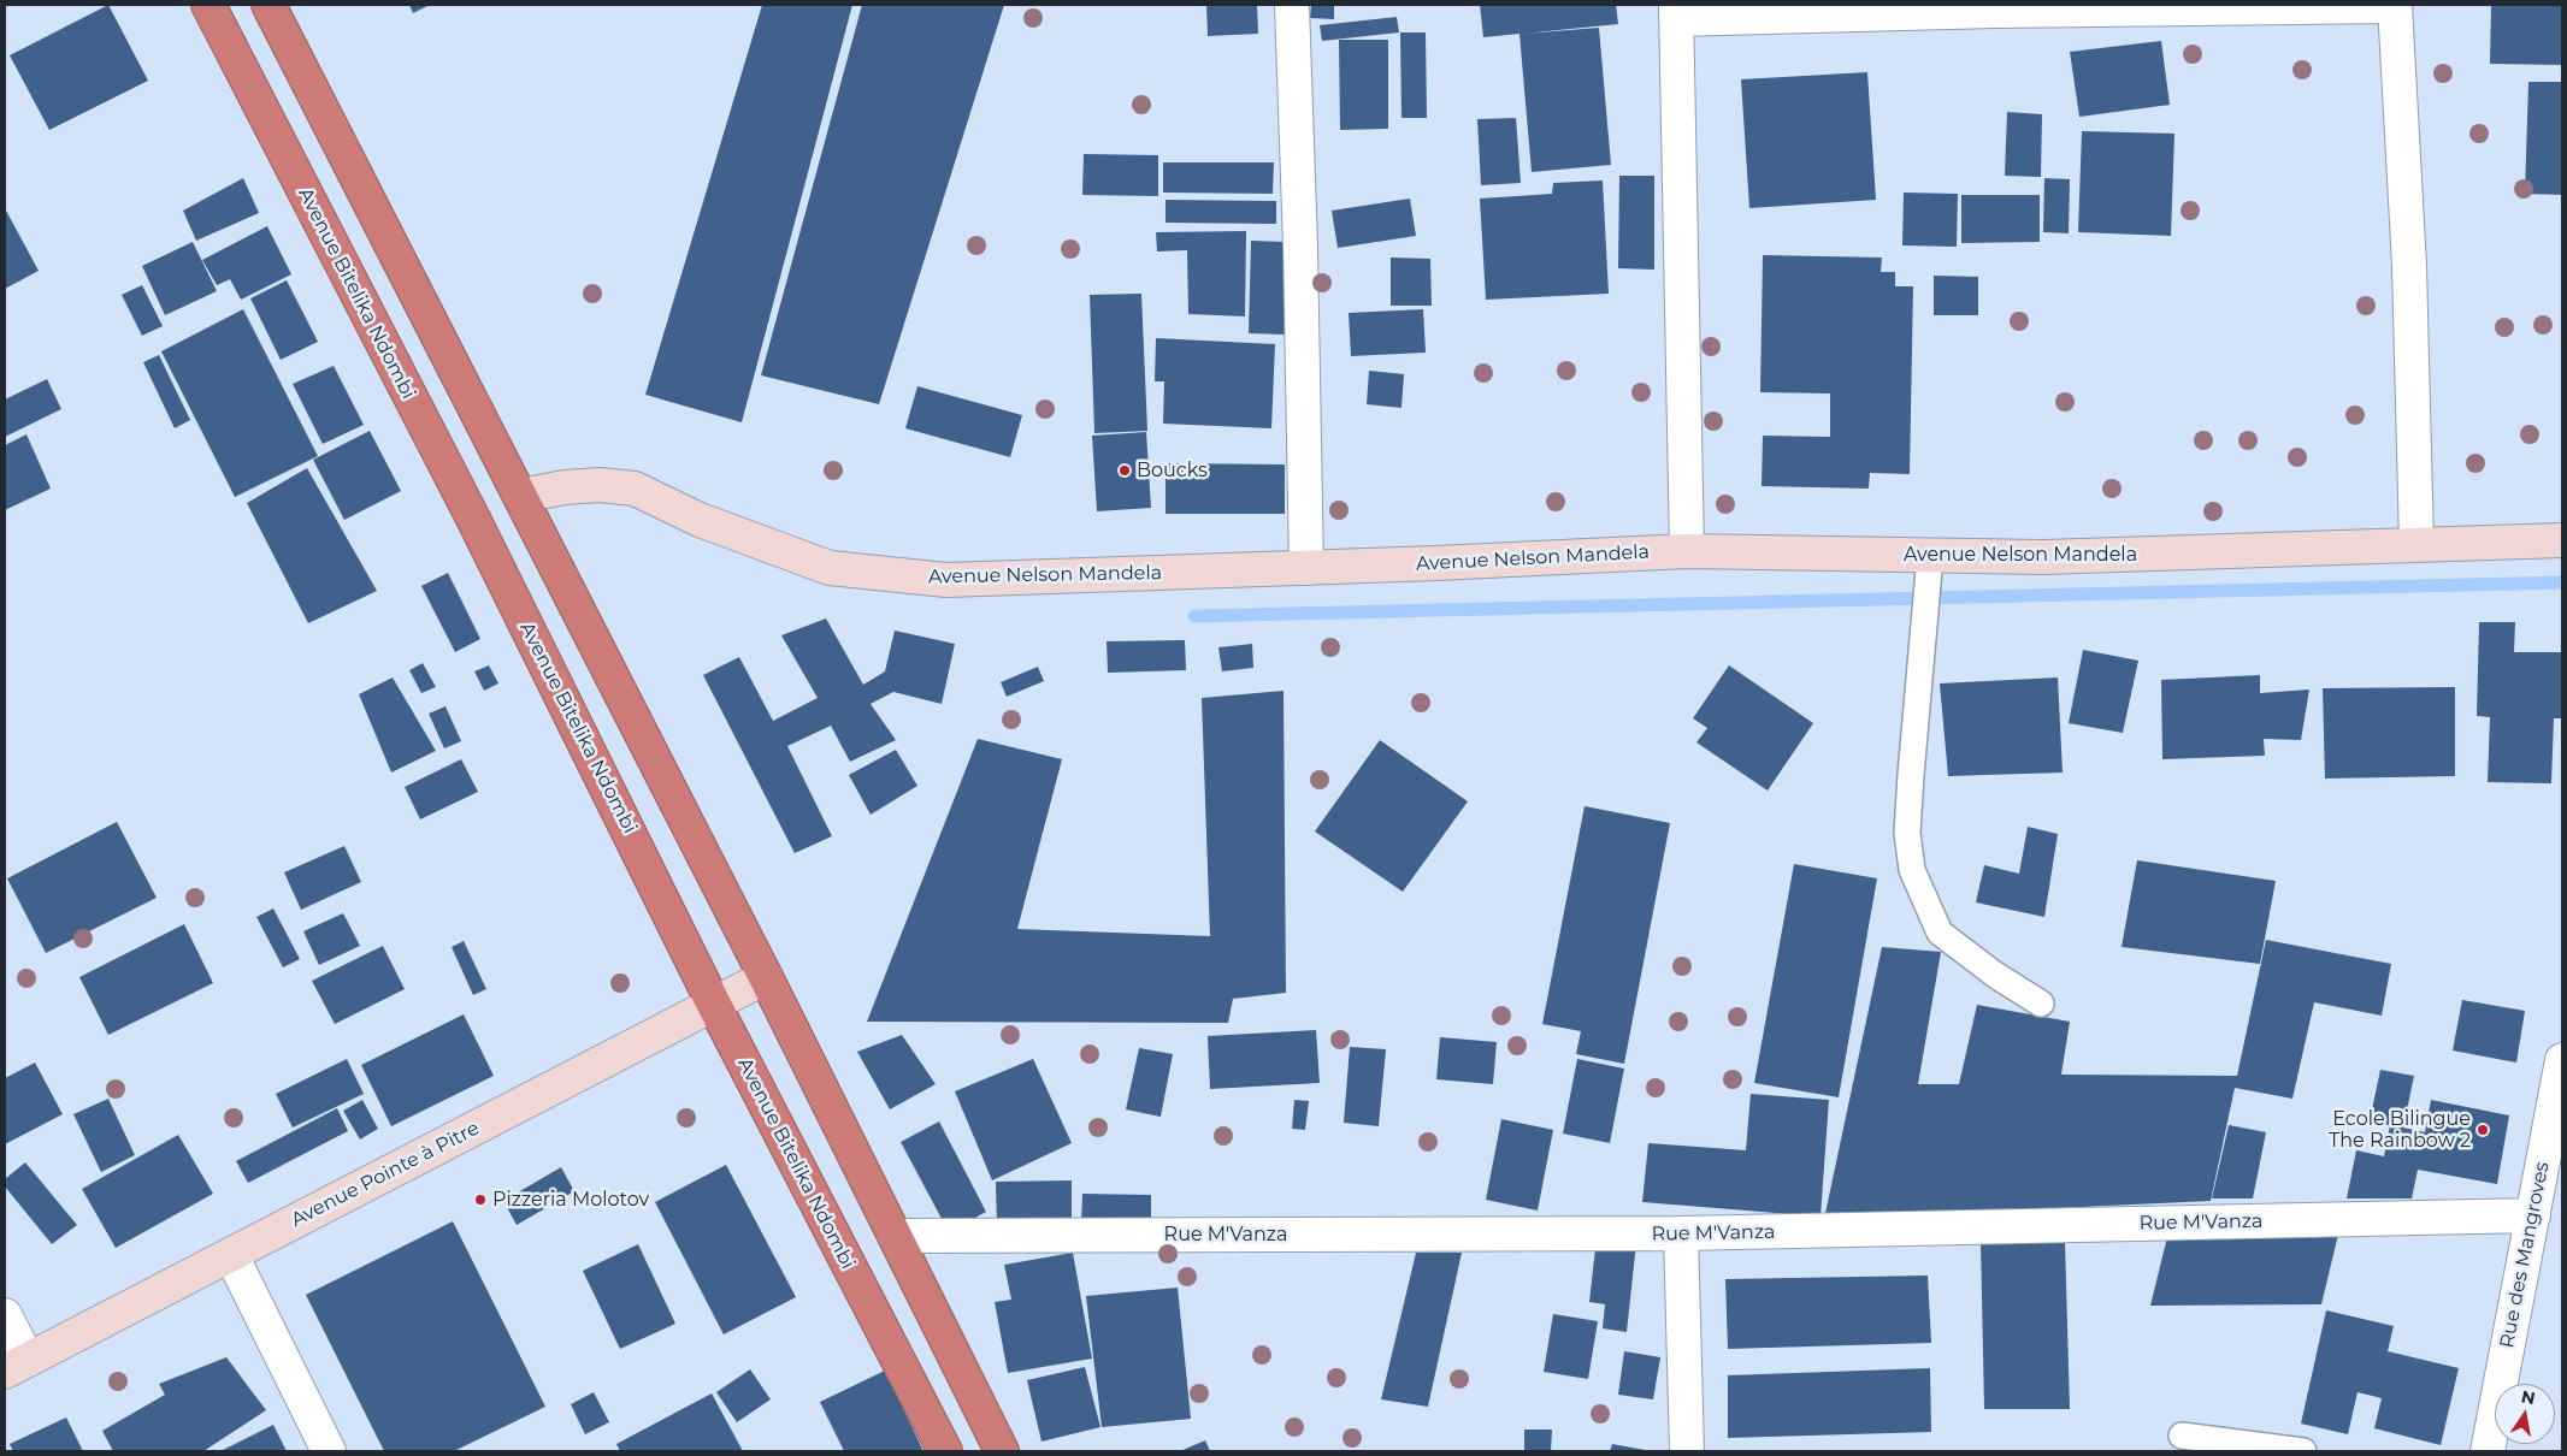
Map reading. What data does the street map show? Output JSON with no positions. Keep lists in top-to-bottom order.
{
  "streets": {
    "highway": ["Avenue Bitelika Ndombi"],
    "street": [
      "Avenue Nelson Mandela",
      "Avenue Pointe à Pitre",
      "Rue M'Vanza",
      "Rue des Mangroves"
    ]
  },
  "crossings": [
    ["Avenue Bitelika Ndombi", "Avenue Pointe à Pitre"],
    ["Rue M'Vanza", "Rue des Mangroves"]
  ],
  "places": ["Boucks", "Ecole Bilingue The Rainbow 2", "Pizzeria Molotov"],
  "north": "top"
}
